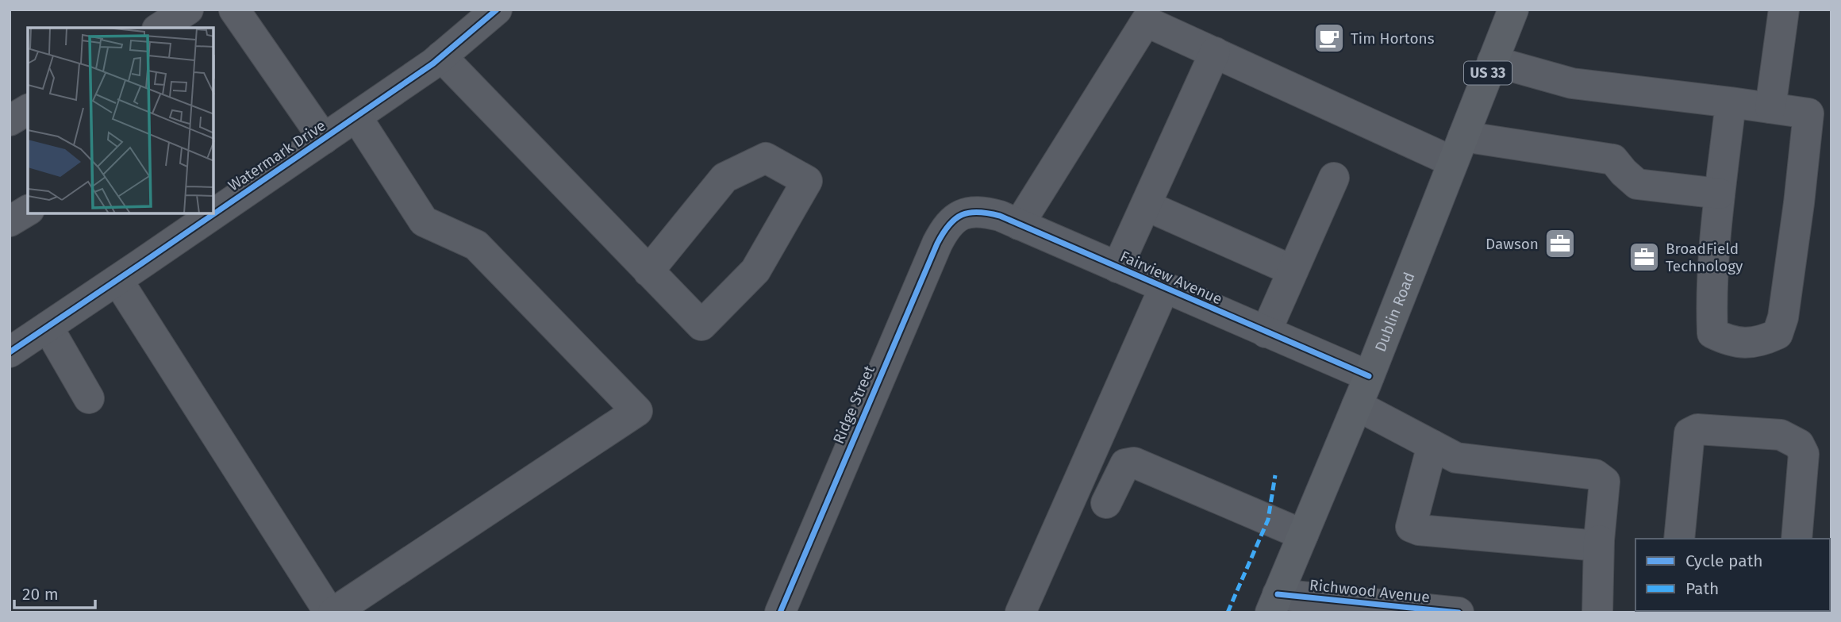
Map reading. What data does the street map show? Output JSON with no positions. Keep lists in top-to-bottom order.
{
  "streets": {
    "main road": ["US 33", "Dublin Road"],
    "street": [
      "Watermark Drive",
      "Fairview Avenue",
      "Ridge Street",
      "Richwood Avenue"
    ]
  },
  "crossings": [
    ["Fairview Avenue", "Dublin Road"],
    ["Fairview Avenue", "Ridge Street"],
    ["Dublin Road", "Richwood Avenue"]
  ],
  "places": {
    "cafe": ["Tim Hortons"],
    "office": ["Dawson", "BroadField Technology"]
  },
  "legend": ["Cycle path", "Path"],
  "scale_bar": "20 m"
}
